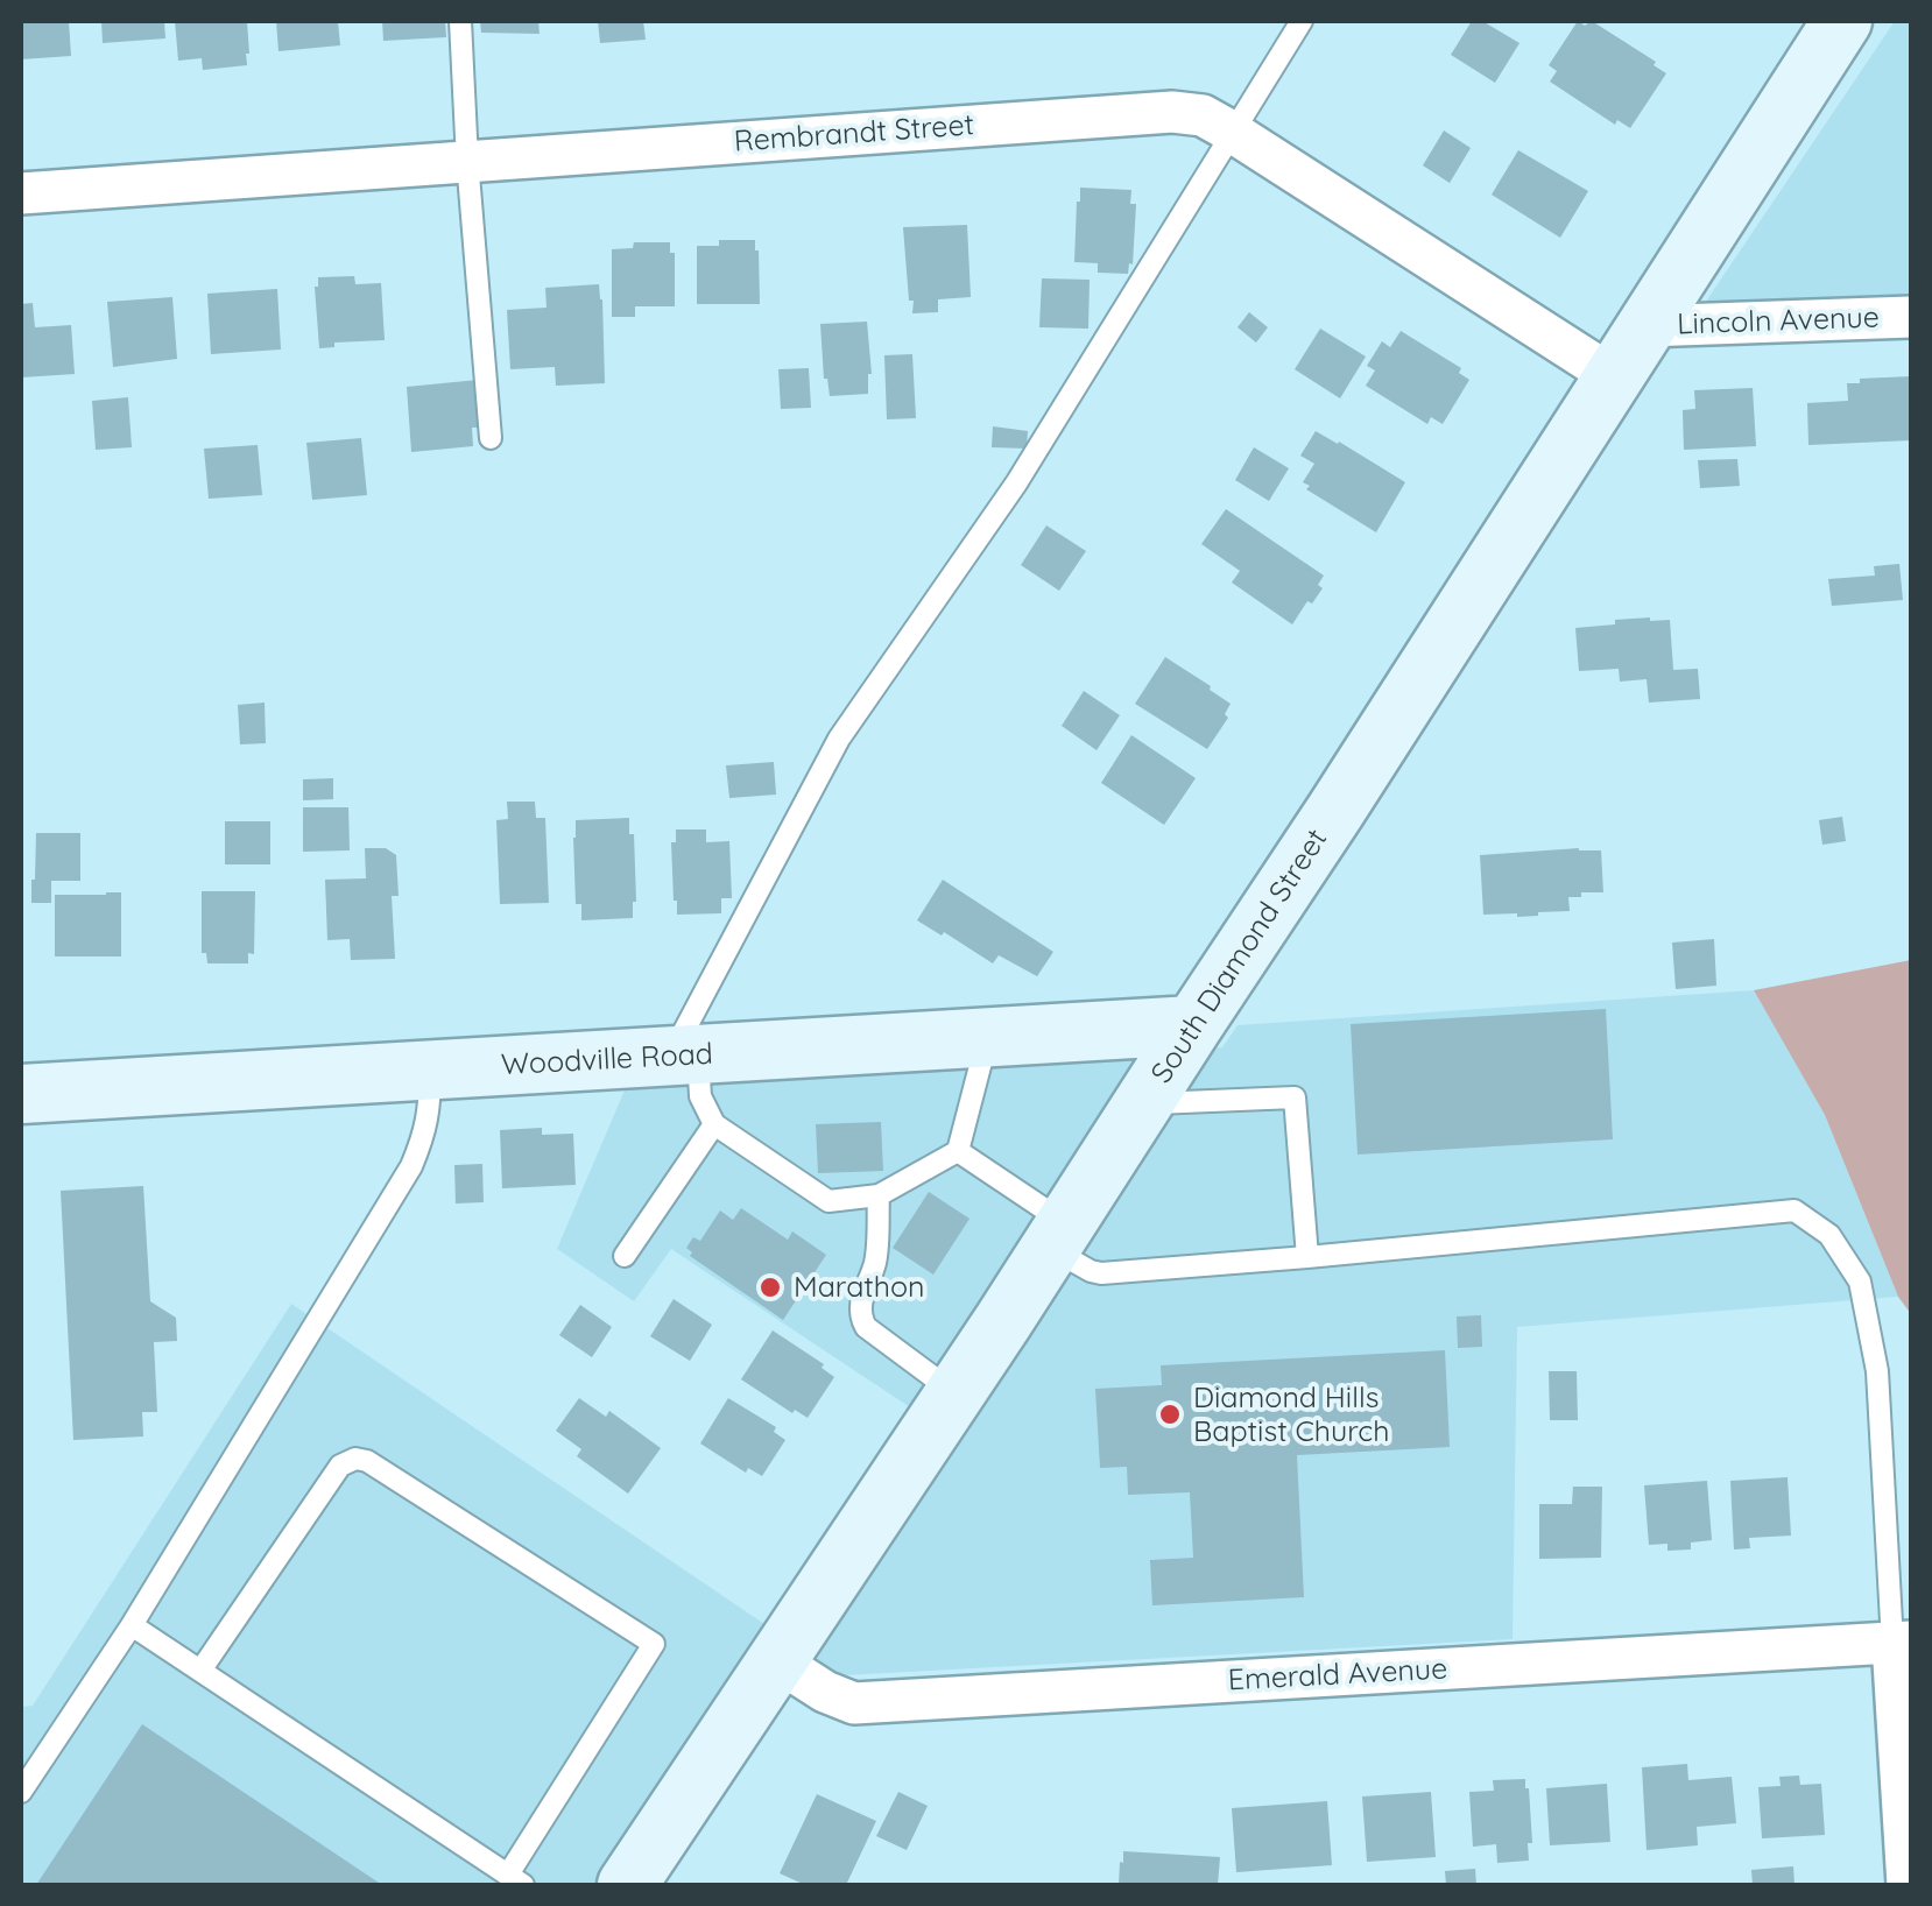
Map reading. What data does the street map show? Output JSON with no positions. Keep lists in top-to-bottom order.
{
  "streets": {
    "street": [
      "Rembrandt Street",
      "Lincoln Avenue",
      "South Diamond Street",
      "Woodville Road",
      "Emerald Avenue"
    ]
  },
  "crossings": [
    ["Rembrandt Street", "South Diamond Street"],
    ["Lincoln Avenue", "South Diamond Street"],
    ["South Diamond Street", "Woodville Road"],
    ["South Diamond Street", "Emerald Avenue"]
  ],
  "places": ["Marathon", "Diamond Hills Baptist Church"]
}
